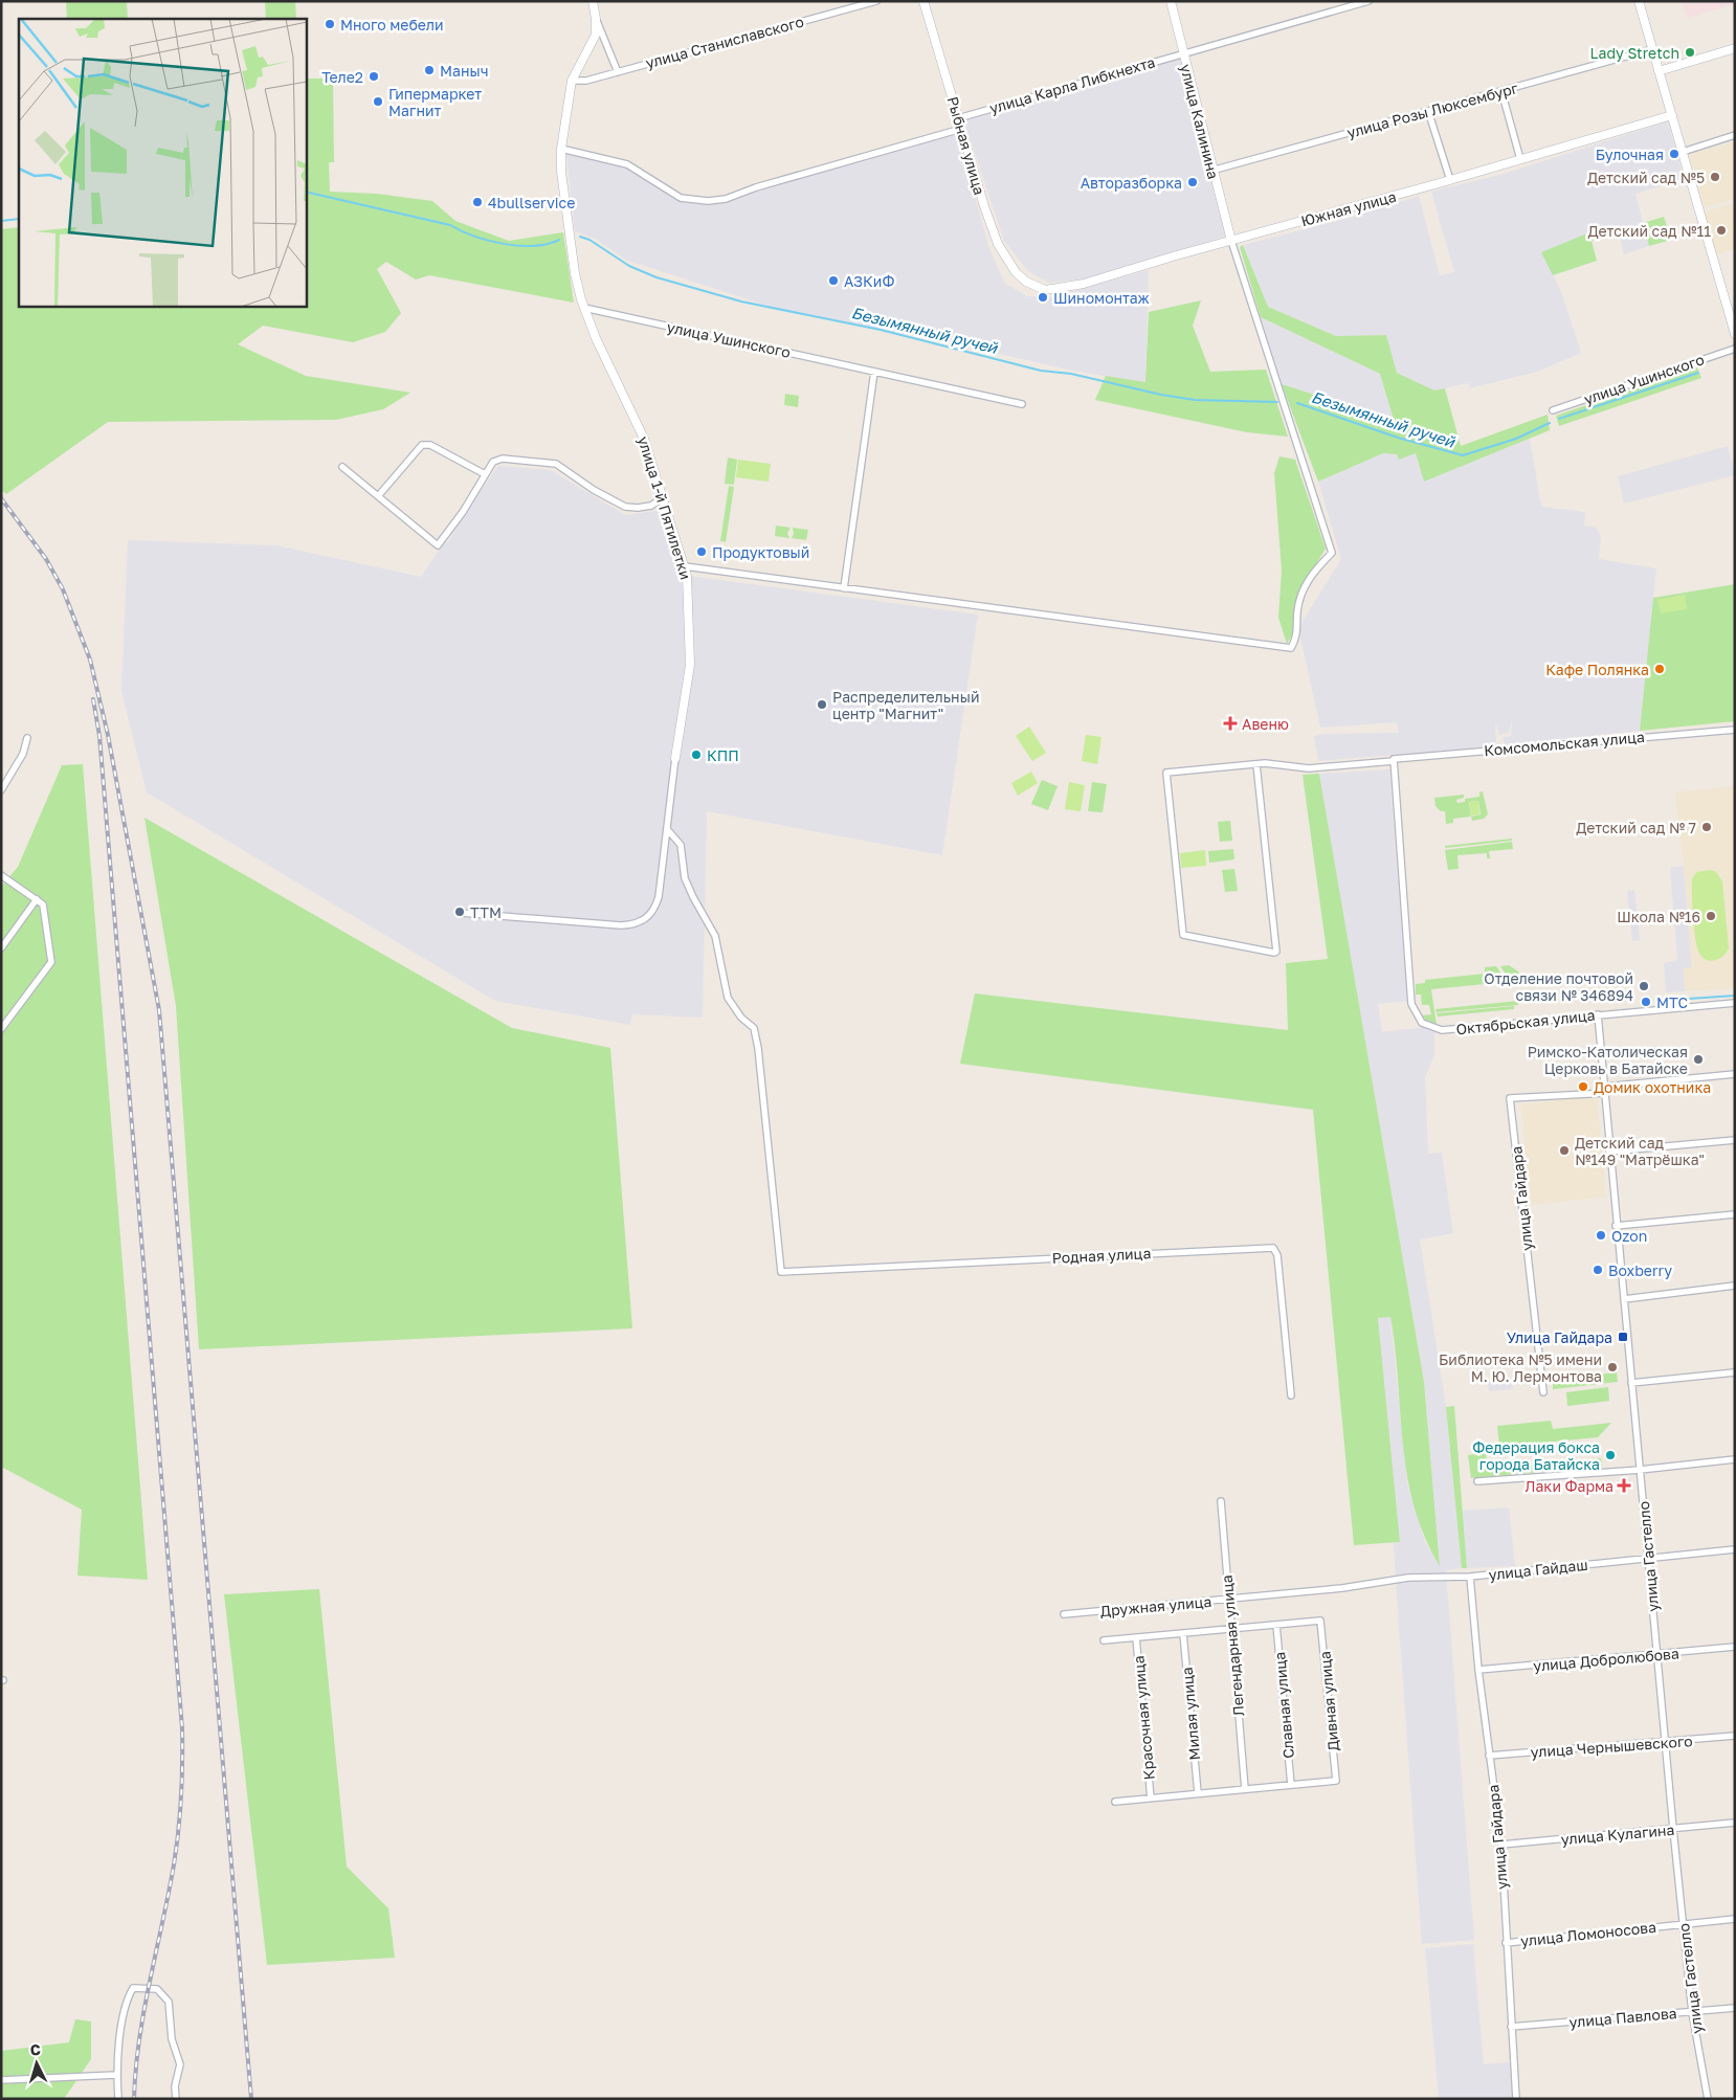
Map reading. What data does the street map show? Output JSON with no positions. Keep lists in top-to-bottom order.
{
  "streets": {
    "street": [
      "улица Станиславского",
      "улица Карла Либкнехта",
      "улица Розы Люксембург",
      "улица Калинина",
      "Рыбная улица",
      "Южная улица",
      "улица Ушинского",
      "улица 1-й Пятилетки",
      "Комсомольская улица",
      "Октябрьская улица",
      "улица Гайдара",
      "Родная улица",
      "улица Гастелло",
      "улица Гайдаш",
      "Дружная улица",
      "Легендарная улица",
      "улица Добролюбова",
      "Дивная улица",
      "Славная улица",
      "Милая улица",
      "Красочная улица",
      "улица Чернышевского",
      "улица Кулагина",
      "улица Ломоносова",
      "улица Павлова"
    ]
  },
  "crossings": [
    ["улица Станиславского", "улица 1-й Пятилетки"],
    ["улица Карла Либкнехта", "улица Калинина"],
    ["улица Карла Либкнехта", "Рыбная улица"],
    ["улица Розы Люксембург", "улица Калинина"],
    ["улица Калинина", "Южная улица"],
    ["Рыбная улица", "Южная улица"],
    ["улица Ушинского", "улица 1-й Пятилетки"],
    ["улица 1-й Пятилетки", "Родная улица"],
    ["Комсомольская улица", "Октябрьская улица"],
    ["Октябрьская улица", "улица Гастелло"],
    ["улица Гайдара", "улица Гастелло"],
    ["улица Гайдара", "улица Гайдаш"],
    ["улица Гайдара", "улица Добролюбова"],
    ["улица Гайдара", "улица Чернышевского"],
    ["улица Гайдара", "улица Кулагина"],
    ["улица Гайдара", "улица Ломоносова"],
    ["улица Гайдара", "улица Павлова"],
    ["улица Гастелло", "улица Гайдаш"],
    ["улица Гастелло", "улица Добролюбова"],
    ["улица Гастелло", "улица Чернышевского"],
    ["улица Гастелло", "улица Кулагина"],
    ["улица Гастелло", "улица Ломоносова"],
    ["улица Гастелло", "улица Павлова"],
    ["улица Гайдаш", "Дружная улица"],
    ["Дружная улица", "Легендарная улица"],
    ["Легендарная улица", "Дивная улица"],
    ["Легендарная улица", "Красочная улица"],
    ["Дивная улица", "Славная улица"],
    ["Дивная улица", "Красочная улица"],
    ["Милая улица", "Красочная улица"]
  ],
  "water": ["Безымянный ручей"],
  "places": {
    "other": [
      "Много мебели",
      "Lady Stretch",
      "Маныч",
      "Теле2",
      "Гипермаркет Магнит",
      "Булочная",
      "Детский сад №5",
      "Авторазборка",
      "4bullservice",
      "Детский сад №11",
      "АЗКиФ",
      "Шиномонтаж",
      "Продуктовый",
      "Кафе Полянка",
      "Распределительный центр \"Магнит\"",
      "КПП",
      "Детский сад № 7",
      "ТТМ",
      "Школа №16",
      "Отделение почтовой связи № 346894",
      "МТС",
      "Римско-Католическая Церковь в Батайске",
      "Домик охотника",
      "Детский сад №149 \"Матрёшка\"",
      "Ozon",
      "Boxberry",
      "Библиотека №5 имени М. Ю. Лермонтова",
      "Федерация бокса города Батайска"
    ],
    "health": ["Авеню", "Лаки Фарма"],
    "transit": ["Улица Гайдара"]
  },
  "north": "top"
}
